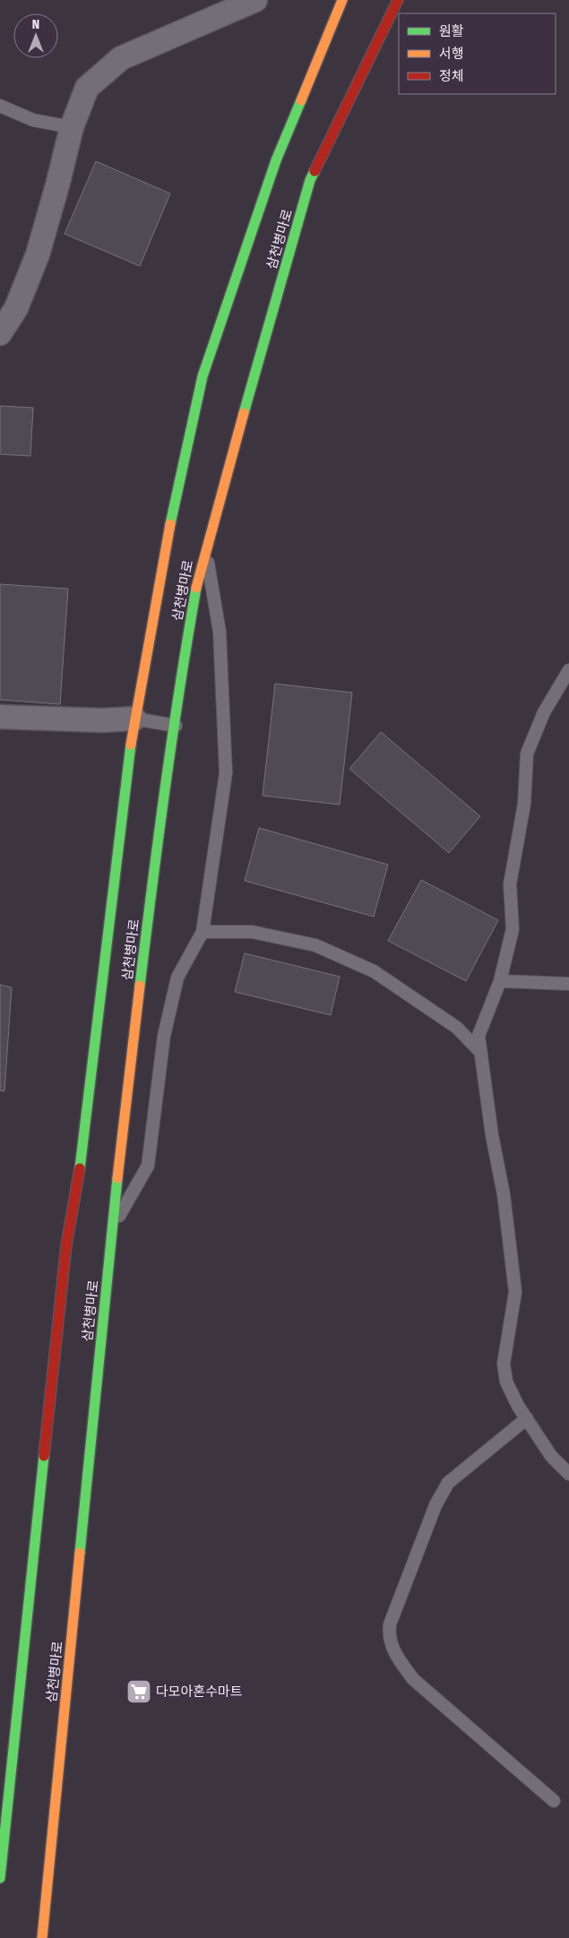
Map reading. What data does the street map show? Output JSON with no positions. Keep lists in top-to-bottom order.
{
  "streets": {
    "main road": ["삼천병마로"]
  },
  "places": {
    "supermarket": ["다모아혼수마트"]
  },
  "legend": ["원활", "서행", "정체"],
  "north": "top"
}
